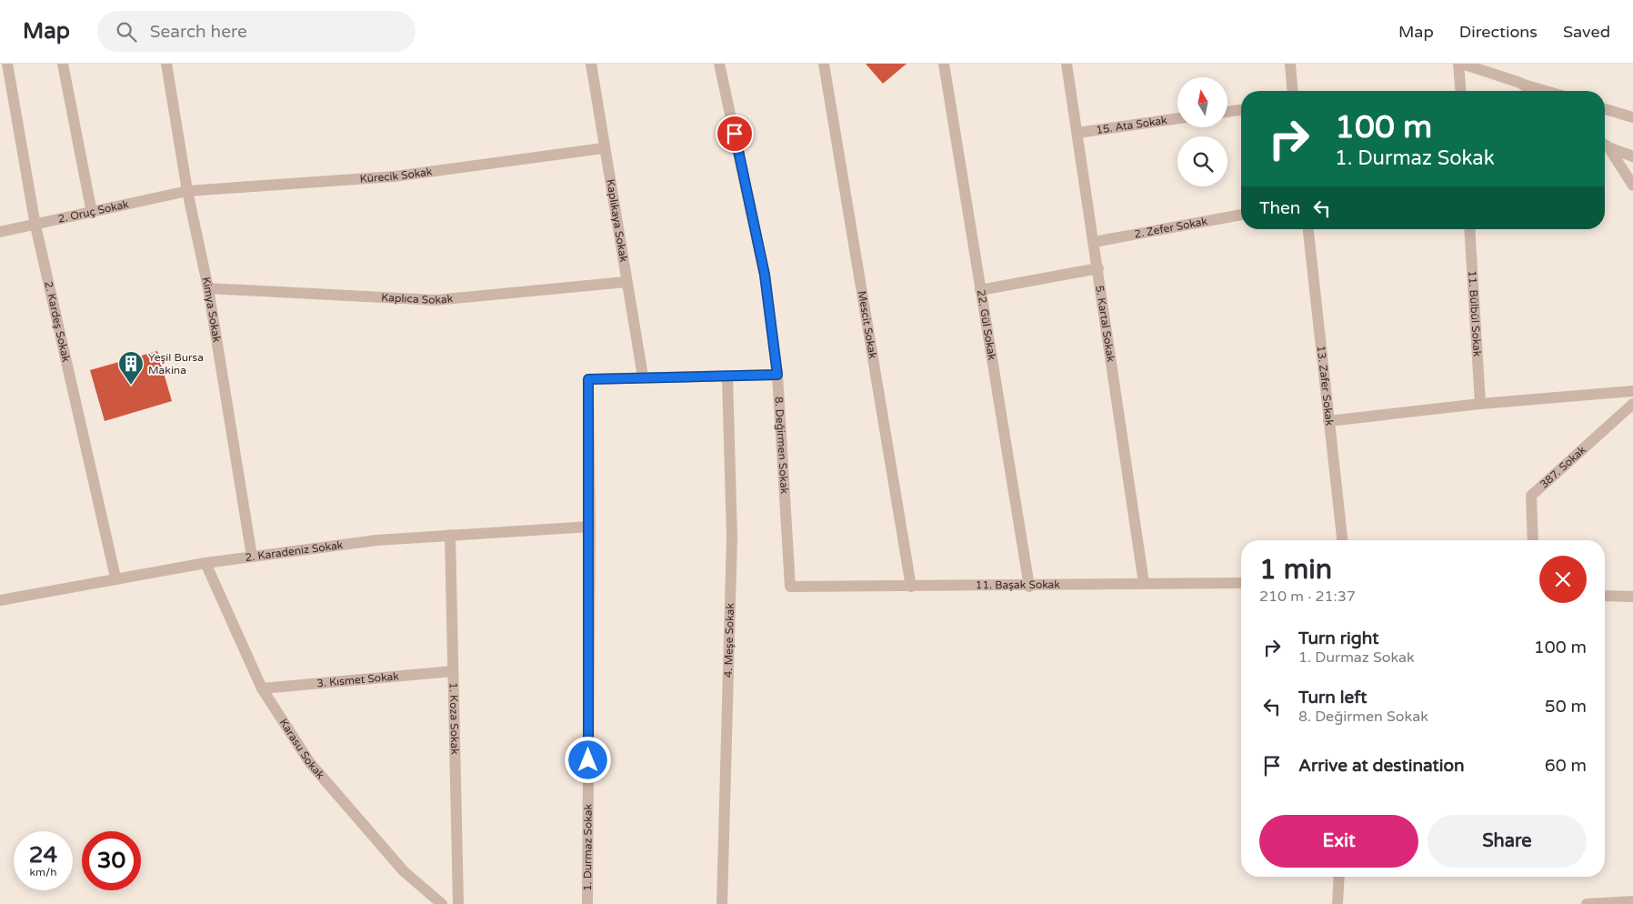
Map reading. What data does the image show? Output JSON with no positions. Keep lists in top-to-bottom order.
{
  "streets": {
    "street": [
      "15. Ata Sokak",
      "Kürecik Sokak",
      "2. Oruç Sokak",
      "Kaplıkaya Sokak",
      "2. Zefer Sokak",
      "Kaplıca Sokak",
      "Kimya Sokak",
      "11. Bülbül Sokak",
      "2. Kardeş Sokak",
      "5. Kartal Sokak",
      "Mescit Sokak",
      "22. Gül Sokak",
      "13. Zafer Sokak",
      "8. Değirmen Sokak",
      "387. Sokak",
      "2. Karadeniz Sokak",
      "11. Başak Sokak",
      "4. Meşe Sokak",
      "3. Kısmet Sokak",
      "1. Koza Sokak",
      "Karasu Sokak",
      "1. Durmaz Sokak"
    ]
  },
  "crossings": [
    ["15. Ata Sokak", "5. Kartal Sokak"],
    ["Kürecik Sokak", "2. Oruç Sokak"],
    ["Kürecik Sokak", "Kaplıkaya Sokak"],
    ["Kürecik Sokak", "Kimya Sokak"],
    ["2. Oruç Sokak", "Kimya Sokak"],
    ["2. Oruç Sokak", "2. Kardeş Sokak"],
    ["Kaplıkaya Sokak", "Kaplıca Sokak"],
    ["Kaplıkaya Sokak", "1. Durmaz Sokak"],
    ["2. Zefer Sokak", "5. Kartal Sokak"],
    ["Kaplıca Sokak", "Kimya Sokak"],
    ["Kimya Sokak", "2. Karadeniz Sokak"],
    ["2. Kardeş Sokak", "2. Karadeniz Sokak"],
    ["5. Kartal Sokak", "11. Başak Sokak"],
    ["Mescit Sokak", "11. Başak Sokak"],
    ["22. Gül Sokak", "11. Başak Sokak"],
    ["8. Değirmen Sokak", "11. Başak Sokak"],
    ["8. Değirmen Sokak", "1. Durmaz Sokak"],
    ["2. Karadeniz Sokak", "1. Koza Sokak"],
    ["2. Karadeniz Sokak", "Karasu Sokak"],
    ["2. Karadeniz Sokak", "1. Durmaz Sokak"],
    ["4. Meşe Sokak", "1. Durmaz Sokak"],
    ["3. Kısmet Sokak", "1. Koza Sokak"],
    ["3. Kısmet Sokak", "Karasu Sokak"]
  ],
  "places": {
    "building": ["Yeşil Bursa Makina"]
  },
  "north": "top",
  "page": {
    "header": "Map",
    "search": "Search here",
    "nav": ["Map", "Directions", "Saved"],
    "turn": ["100 m", "1. Durmaz Sokak"],
    "then": "Then",
    "heading": ["1 min", "210 m · 21:37"],
    "list": [
      {
        "name": "Turn right",
        "note": "1. Durmaz Sokak",
        "value": "100 m"
      },
      {
        "name": "Turn left",
        "note": "8. Değirmen Sokak",
        "value": "50 m"
      },
      {
        "name": "Arrive at destination",
        "value": "60 m"
      }
    ],
    "buttons": ["Exit", "Share"],
    "speed": "24 km/h",
    "limit": "30"
  }
}
